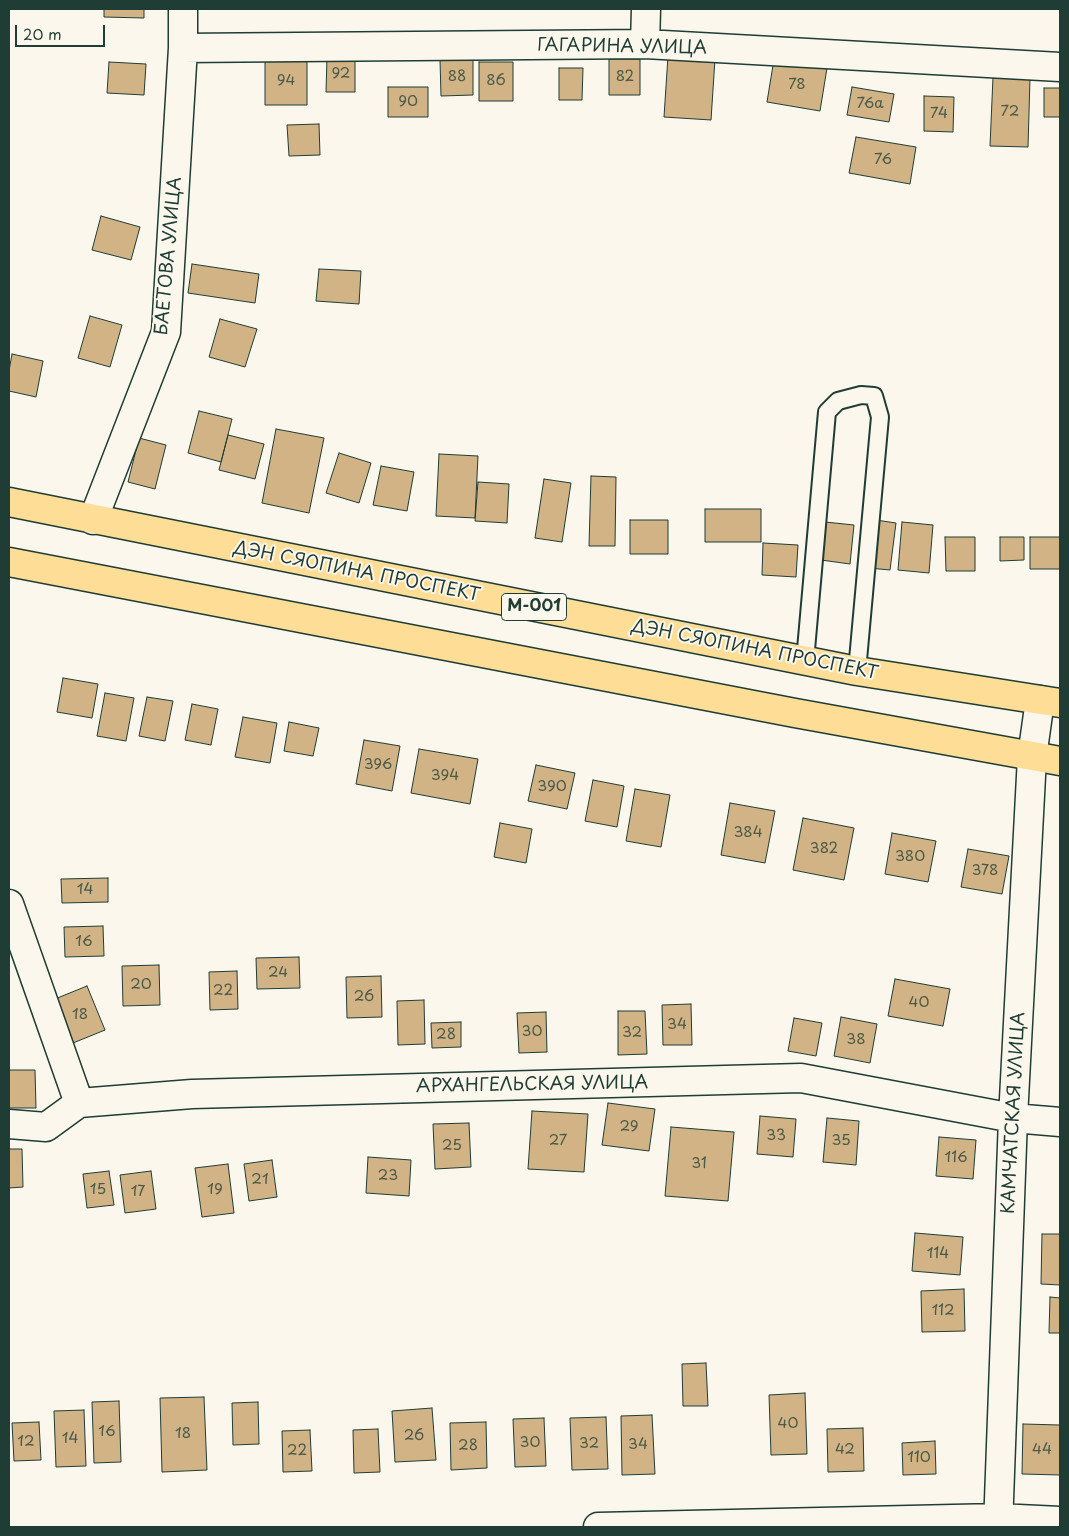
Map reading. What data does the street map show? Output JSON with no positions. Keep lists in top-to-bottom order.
{
  "streets": {
    "main road": ["ДЭН СЯОПИНА ПРОСПЕКТ", "M-001"],
    "street": [
      "ГАГАРИНА УЛИЦА",
      "БАЕТОВА УЛИЦА",
      "АРХАНГЕЛЬСКАЯ УЛИЦА",
      "КАМЧАТСКАЯ УЛИЦА"
    ]
  },
  "crossings": [
    ["ГАГАРИНА УЛИЦА", "БАЕТОВА УЛИЦА"],
    ["БАЕТОВА УЛИЦА", "ДЭН СЯОПИНА ПРОСПЕКТ"],
    ["ДЭН СЯОПИНА ПРОСПЕКТ", "КАМЧАТСКАЯ УЛИЦА"],
    ["АРХАНГЕЛЬСКАЯ УЛИЦА", "КАМЧАТСКАЯ УЛИЦА"]
  ],
  "house_numbers": [
    "92",
    "88",
    "82",
    "94",
    "86",
    "78",
    "90",
    "76а",
    "72",
    "74",
    "76",
    "396",
    "394",
    "390",
    "384",
    "382",
    "380",
    "378",
    "14",
    "16",
    "24",
    "20",
    "22",
    "26",
    "40",
    "18",
    "34",
    "30",
    "32",
    "28",
    "38",
    "29",
    "33",
    "27",
    "35",
    "25",
    "116",
    "31",
    "23",
    "21",
    "15",
    "19",
    "17",
    "114",
    "112",
    "40",
    "16",
    "18",
    "26",
    "14",
    "12",
    "30",
    "32",
    "34",
    "28",
    "42",
    "44",
    "22",
    "110"
  ],
  "scale_bar": "20 m"
}
